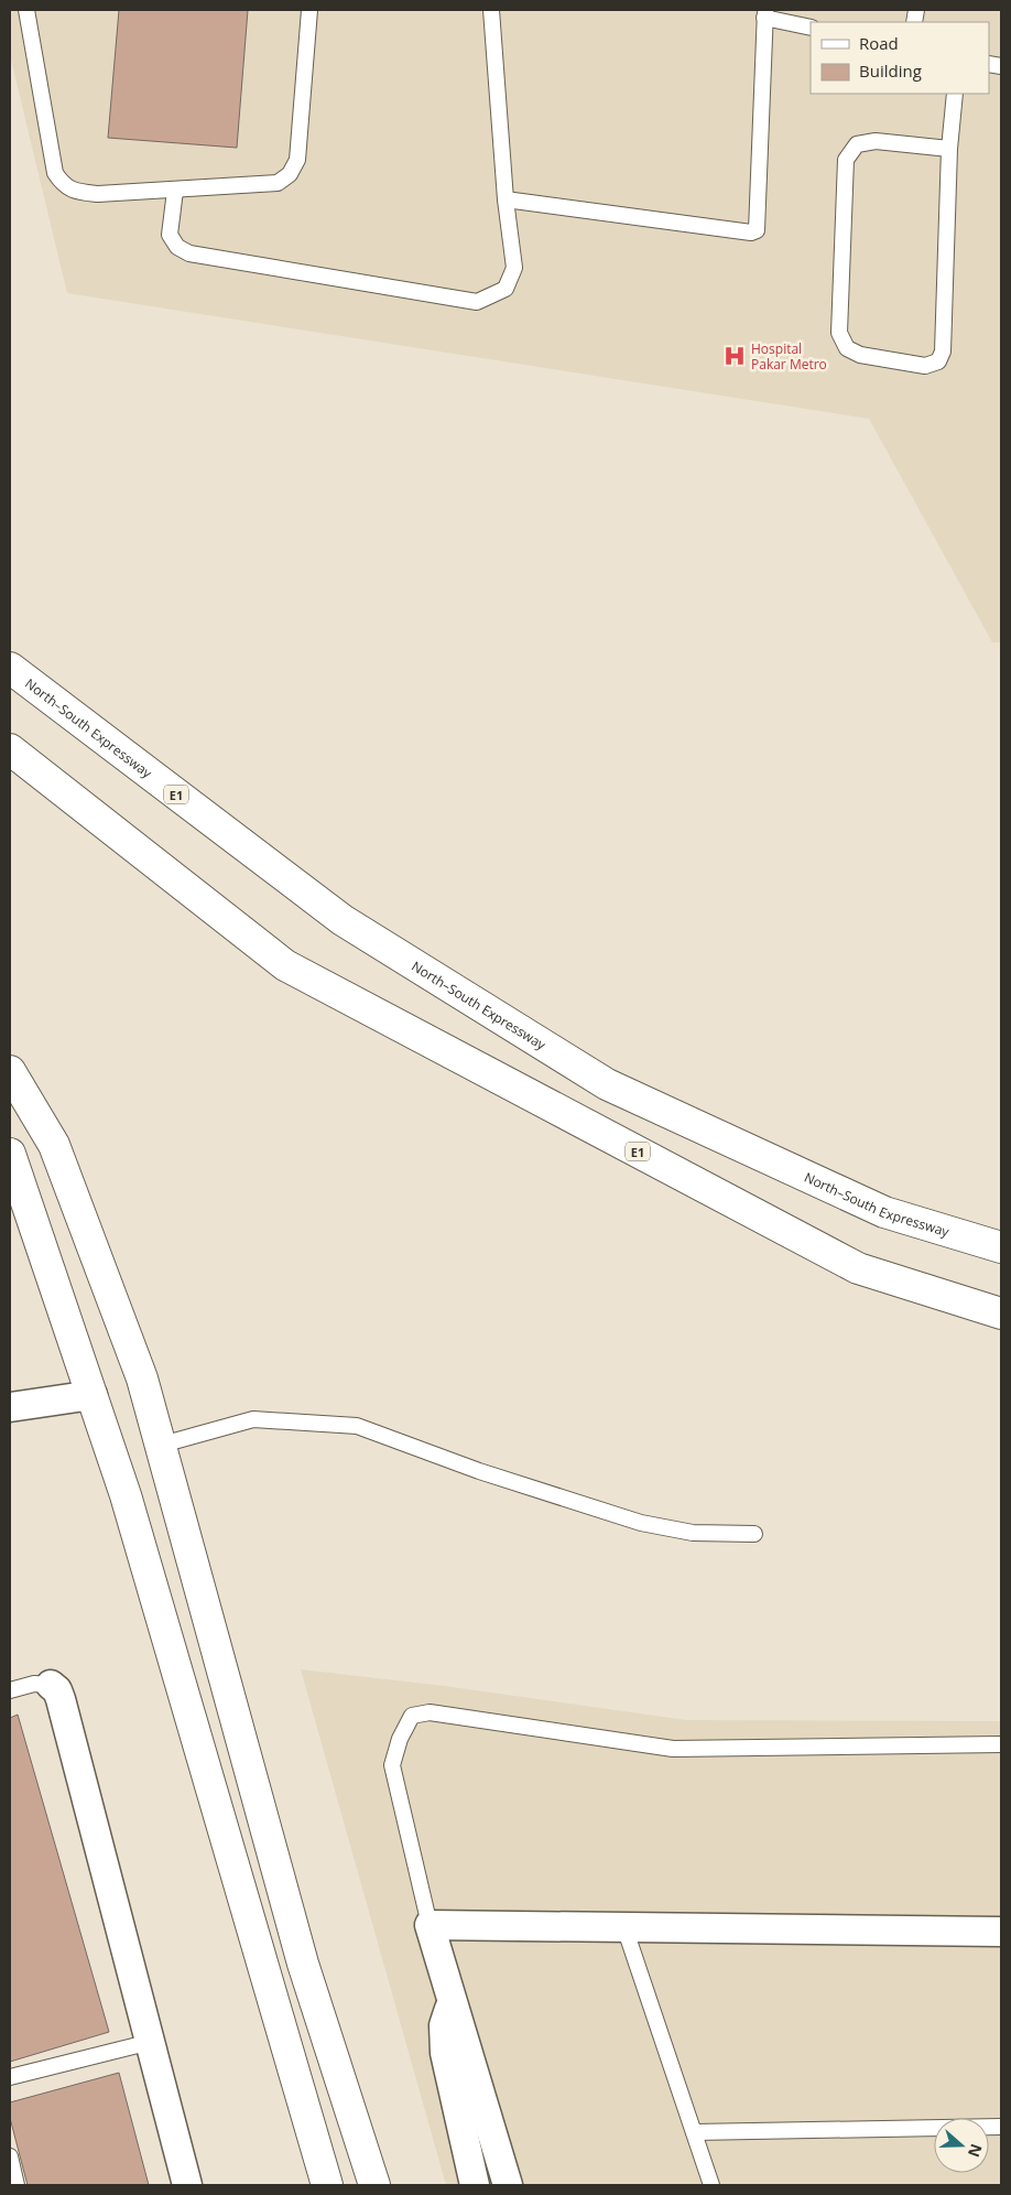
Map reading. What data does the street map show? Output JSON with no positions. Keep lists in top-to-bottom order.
{
  "streets": {
    "main road": ["North–South Expressway", "E1"]
  },
  "places": {
    "hospital": ["Hospital Pakar Metro"]
  },
  "legend": ["Road", "Building"],
  "north": "right"
}
